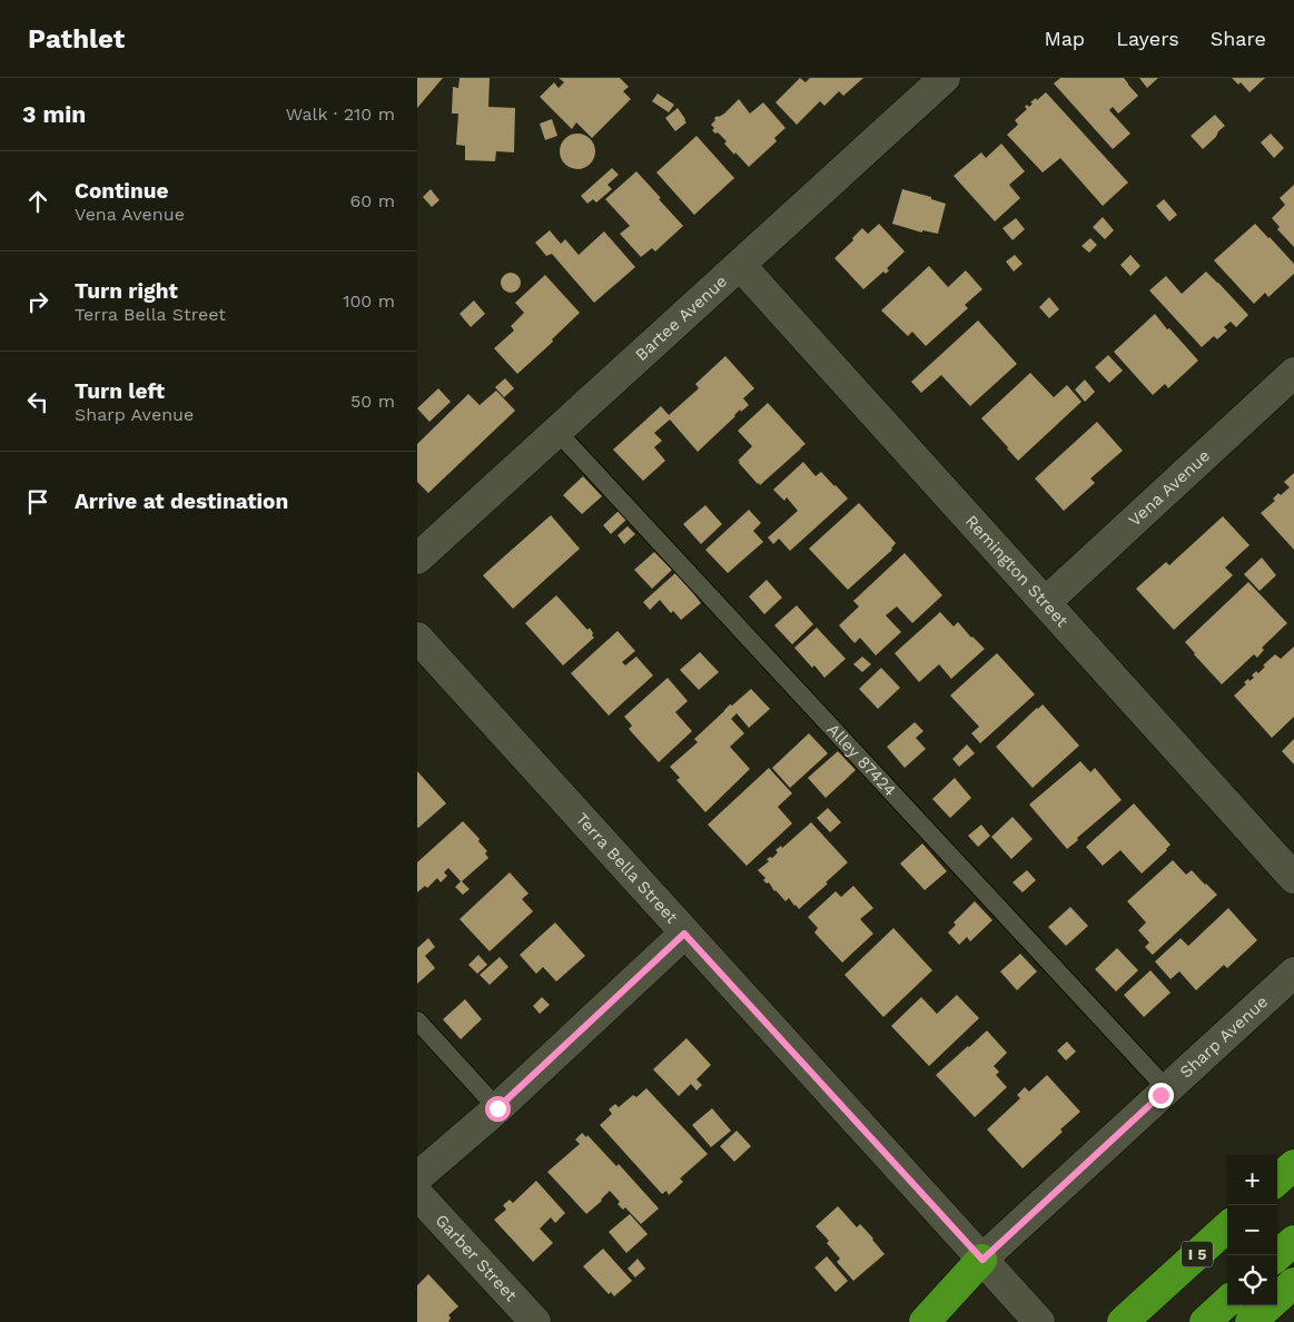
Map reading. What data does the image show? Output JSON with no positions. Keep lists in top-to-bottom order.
{
  "streets": {
    "highway": ["I 5"],
    "street": [
      "Bartee Avenue",
      "Vena Avenue",
      "Remington Street",
      "Terra Bella Street",
      "Sharp Avenue",
      "Garber Street"
    ],
    "lane": ["Alley 87424"]
  },
  "crossings": [
    ["Bartee Avenue", "Remington Street"],
    ["Bartee Avenue", "Alley 87424"],
    ["Vena Avenue", "Remington Street"],
    ["Alley 87424", "Sharp Avenue"],
    ["Terra Bella Street", "Sharp Avenue"]
  ],
  "page": {
    "header": "Pathlet",
    "nav": ["Map", "Layers", "Share"],
    "heading": ["3 min", "Walk · 210 m"],
    "list": [
      ["Continue", "Vena Avenue", "60 m"],
      ["Turn right", "Terra Bella Street", "100 m"],
      ["Turn left", "Sharp Avenue", "50 m"],
      "Arrive at destination"
    ],
    "map_buttons": ["+", "−"]
  }
}
